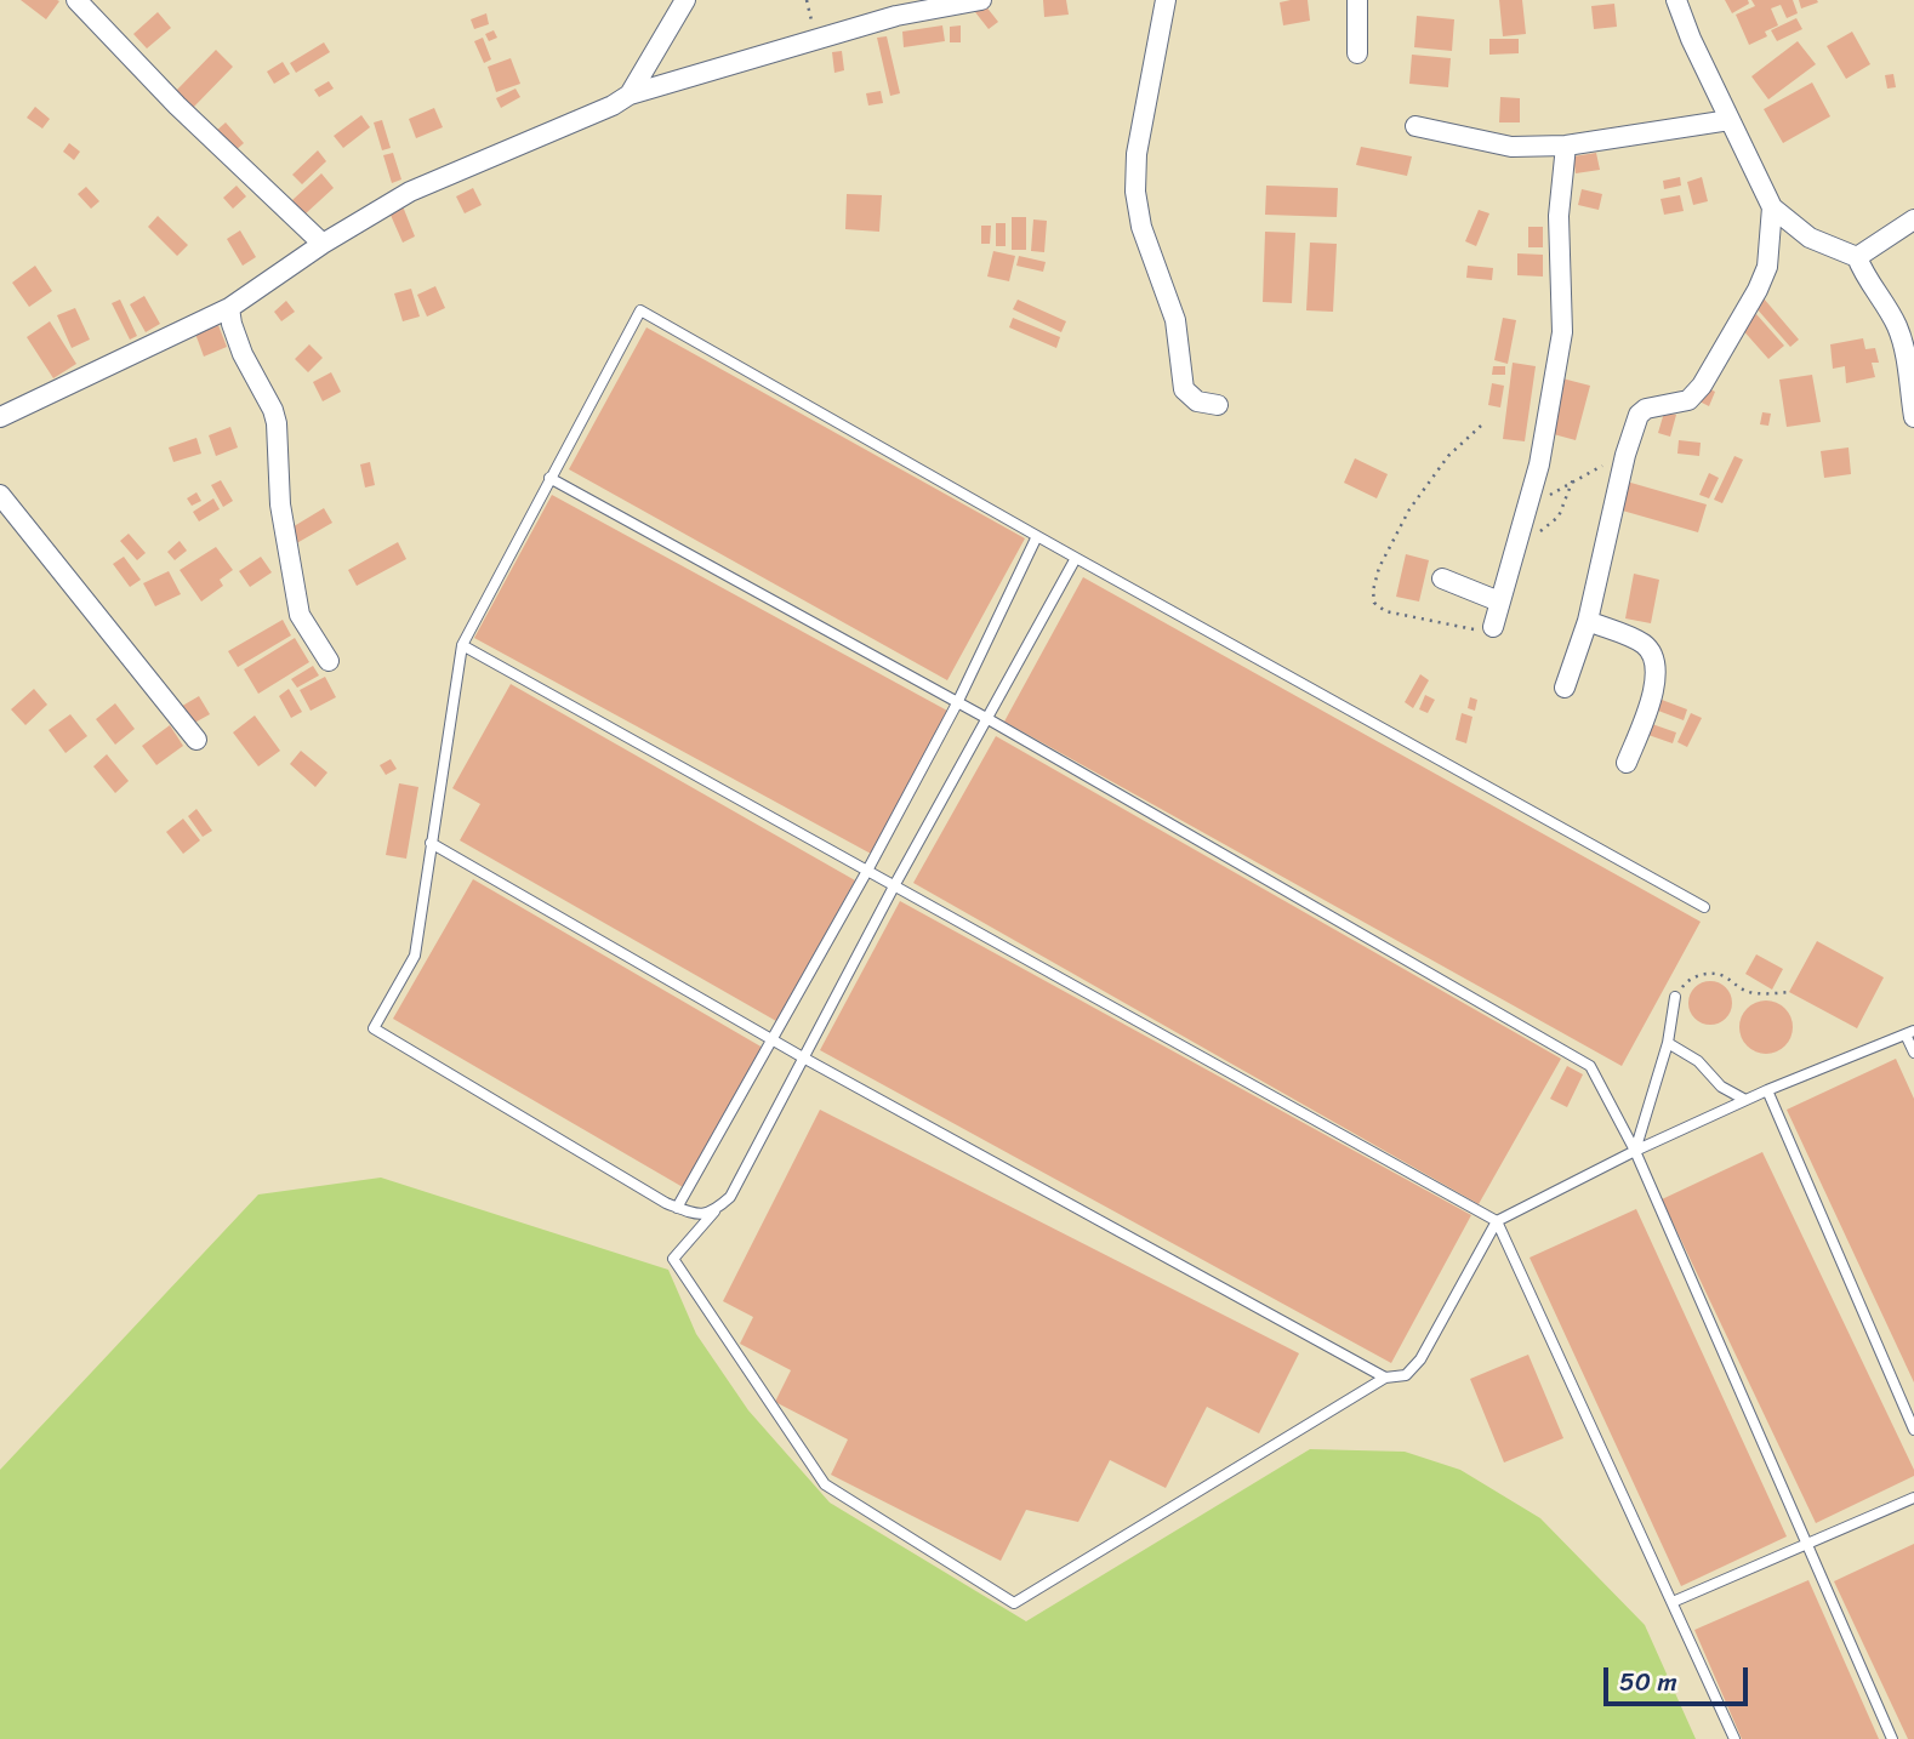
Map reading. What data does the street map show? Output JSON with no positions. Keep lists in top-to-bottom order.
{
  "scale_bar": "50 m"
}
